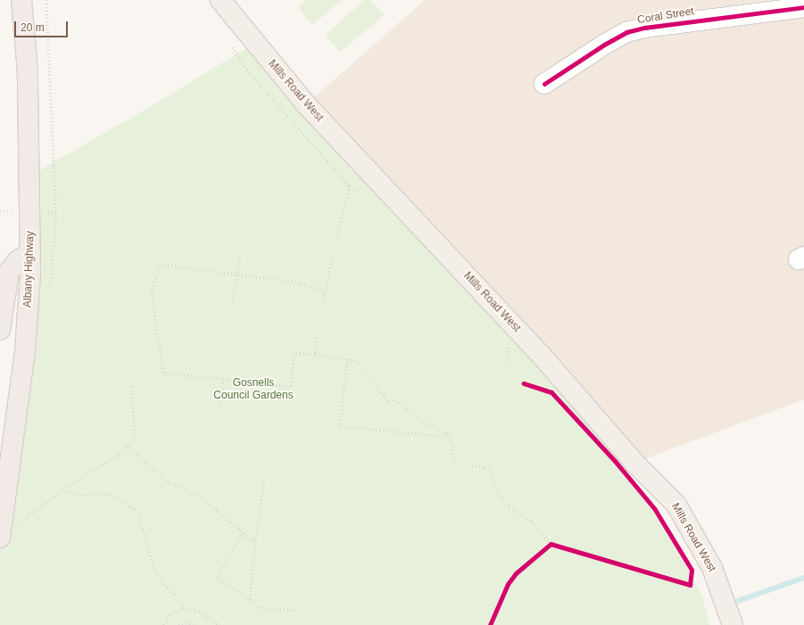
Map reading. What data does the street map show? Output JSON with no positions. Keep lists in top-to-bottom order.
{
  "streets": {
    "highway": ["Albany Highway"],
    "main road": ["Mills Road West"],
    "street": ["Coral Street"]
  },
  "parks": ["Gosnells Council Gardens"],
  "scale_bar": "20 m"
}
